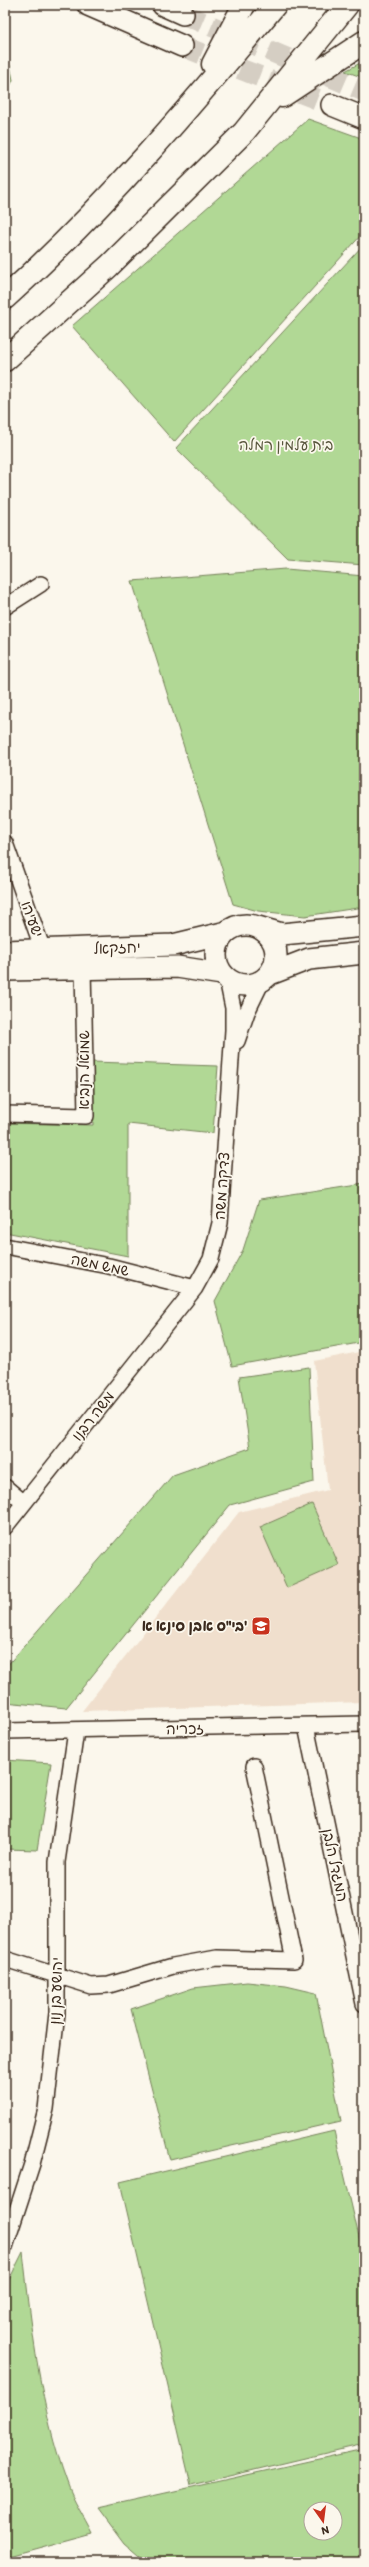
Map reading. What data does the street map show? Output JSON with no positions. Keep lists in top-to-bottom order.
{
  "streets": {
    "street": [
      "ישעיהו",
      "יחזקאל",
      "שמואל הנביא",
      "צדקה משה",
      "שמש משה",
      "משה רבנו",
      "זכריה",
      "המגדל הלבן",
      "יהושע בן נון"
    ]
  },
  "crossings": [
    ["ישעיהו", "יחזקאל"],
    ["יחזקאל", "שמואל הנביא"],
    ["יחזקאל", "צדקה משה"],
    ["צדקה משה", "שמש משה"],
    ["צדקה משה", "משה רבנו"],
    ["זכריה", "המגדל הלבן"],
    ["זכריה", "יהושע בן נון"]
  ],
  "parks": ["בית עלמין רמלה"],
  "places": {
    "school or university": ["בי\"ס אבן סינא א'"]
  },
  "north": "bottom"
}
